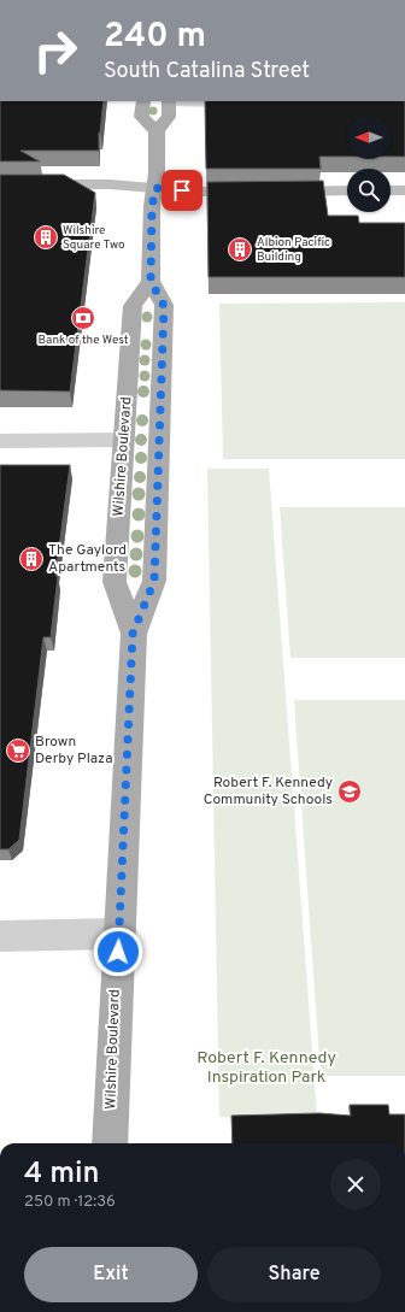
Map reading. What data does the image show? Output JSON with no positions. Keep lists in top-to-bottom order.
{
  "streets": {
    "main road": ["Wilshire Boulevard"]
  },
  "parks": ["Robert F. Kennedy Inspiration Park"],
  "places": {
    "building": ["Wilshire Square Two", "Albion Pacific Building", "The Gaylord Apartments"],
    "bank": ["Bank of the West"],
    "supermarket": ["Brown Derby Plaza"],
    "school or university": ["Robert F. Kennedy Community Schools"]
  },
  "north": "left",
  "page": {
    "turn": ["240 m", "South Catalina Street"],
    "heading": ["4 min", "250 m · 12:36"],
    "buttons": ["Exit", "Share"]
  }
}
